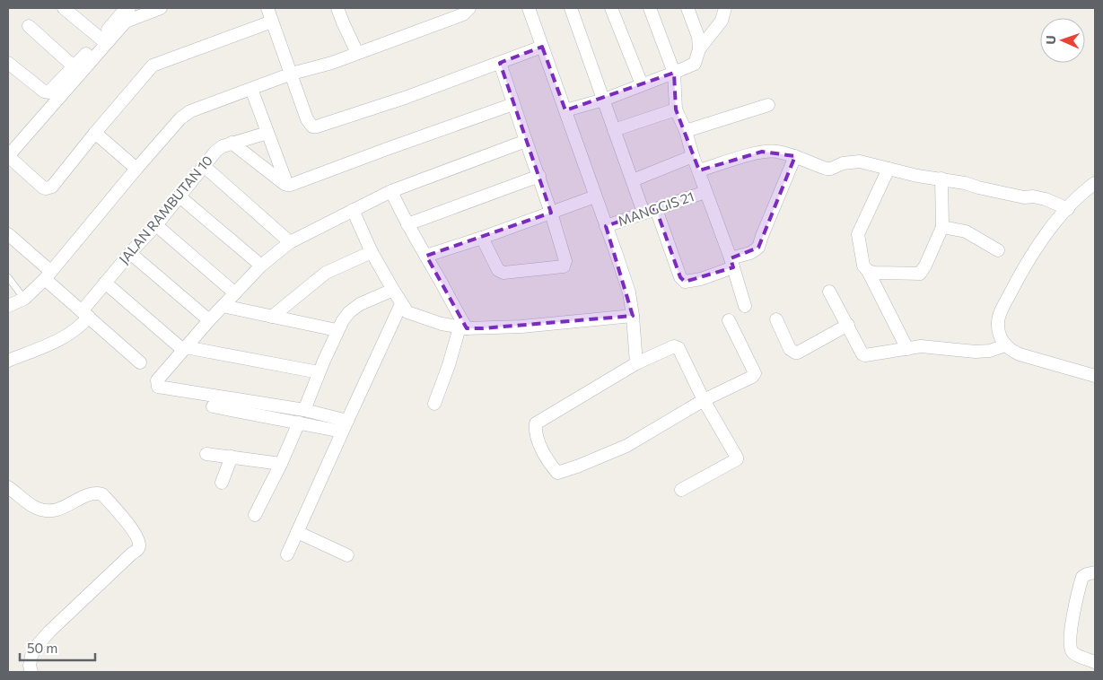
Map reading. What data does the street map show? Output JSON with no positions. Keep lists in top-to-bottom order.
{
  "streets": {
    "street": ["MANGGIS 21", "JALAN RAMBUTAN 10"]
  },
  "scale_bar": "50 m",
  "north": "left"
}
